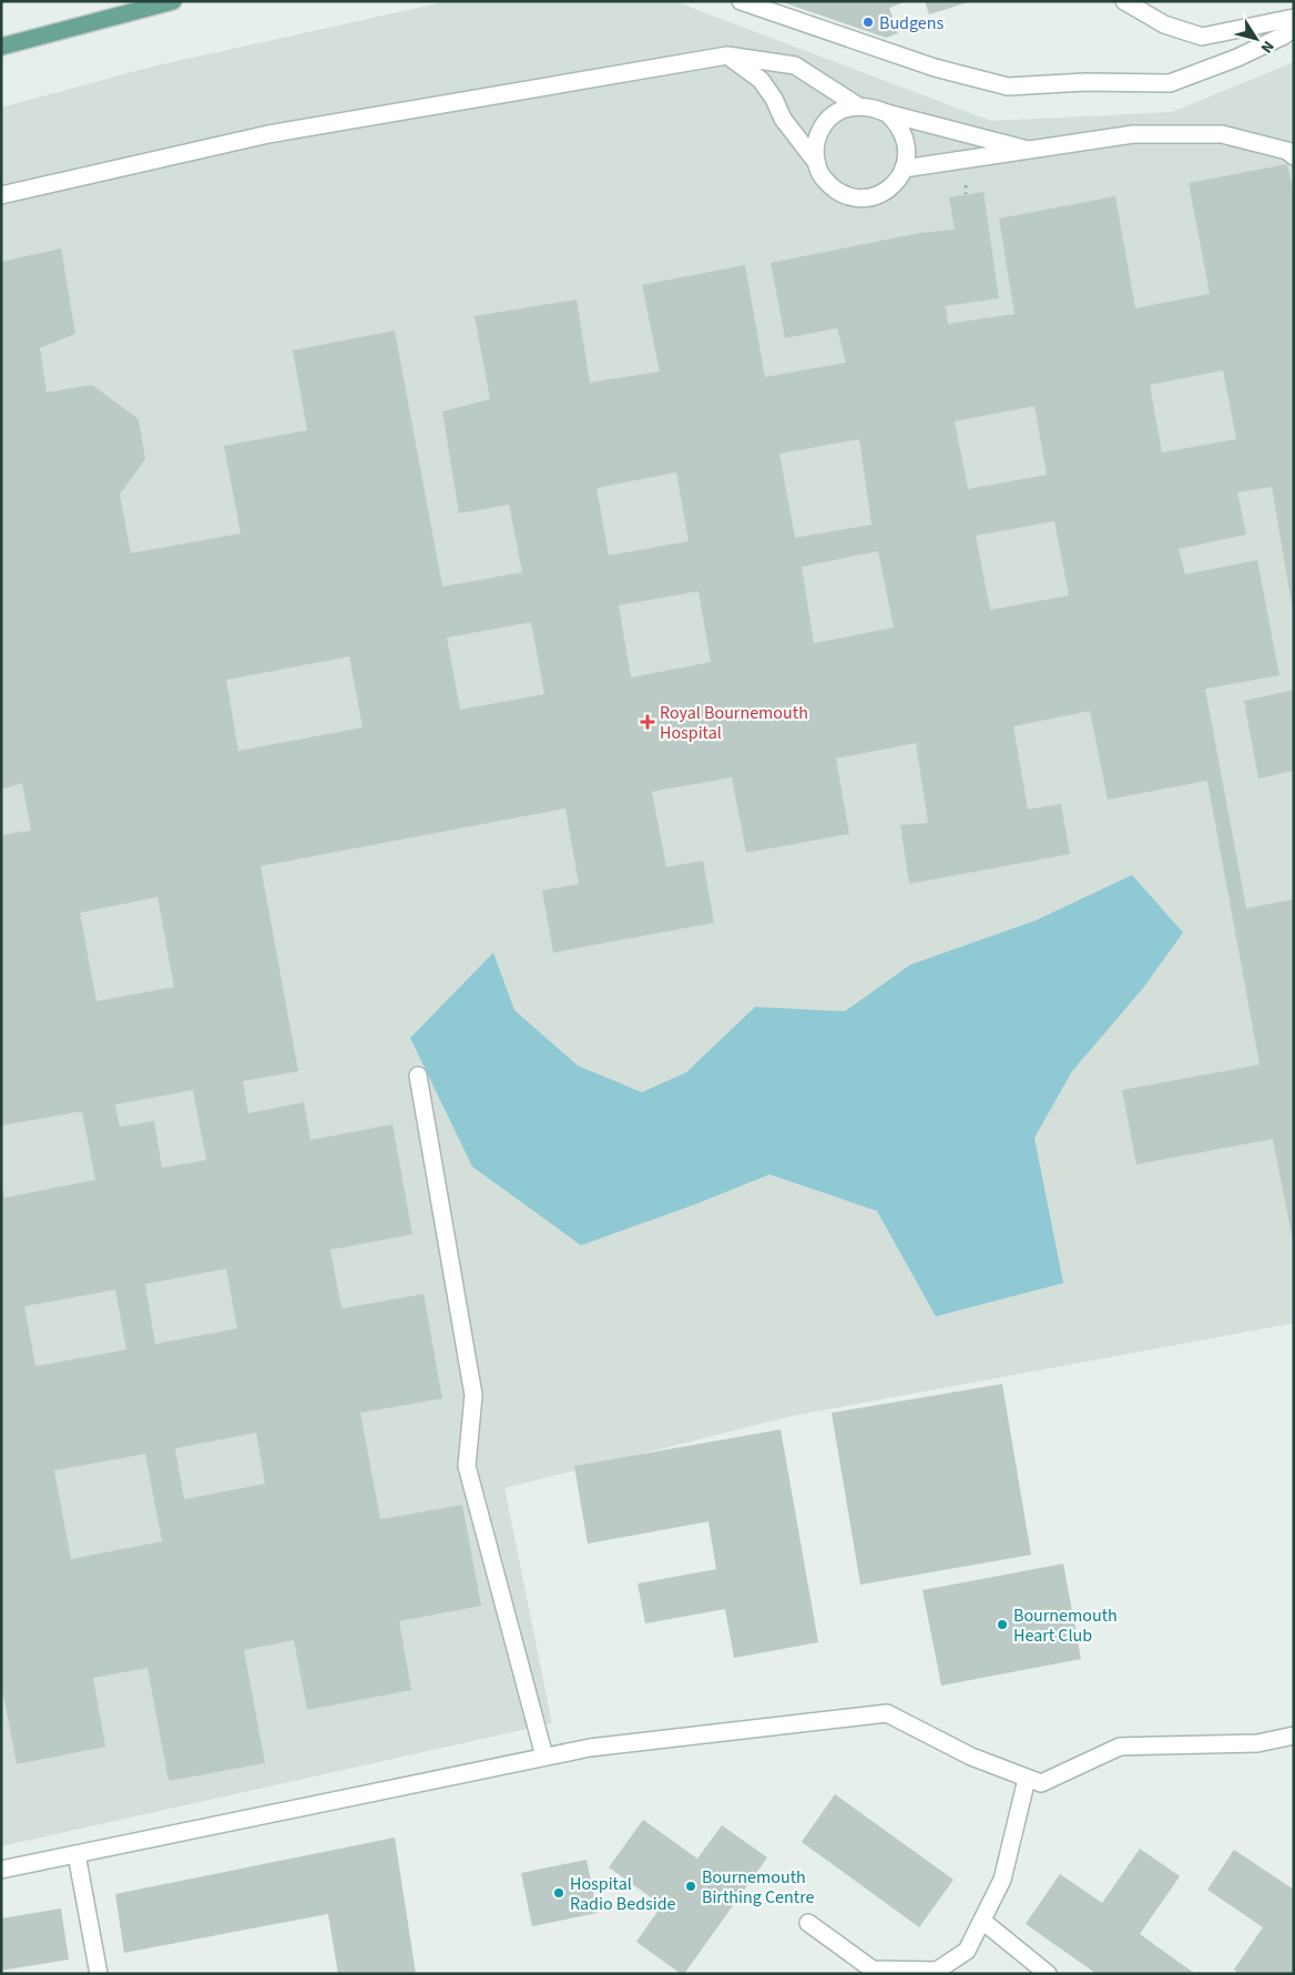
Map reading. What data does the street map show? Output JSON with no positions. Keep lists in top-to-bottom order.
{
  "places": {
    "other": [
      "Budgens",
      "Bournemouth Heart Club",
      "Bournemouth Birthing Centre",
      "Hospital Radio Bedside"
    ],
    "health": ["Royal Bournemouth Hospital"]
  },
  "north": "bottom right"
}
